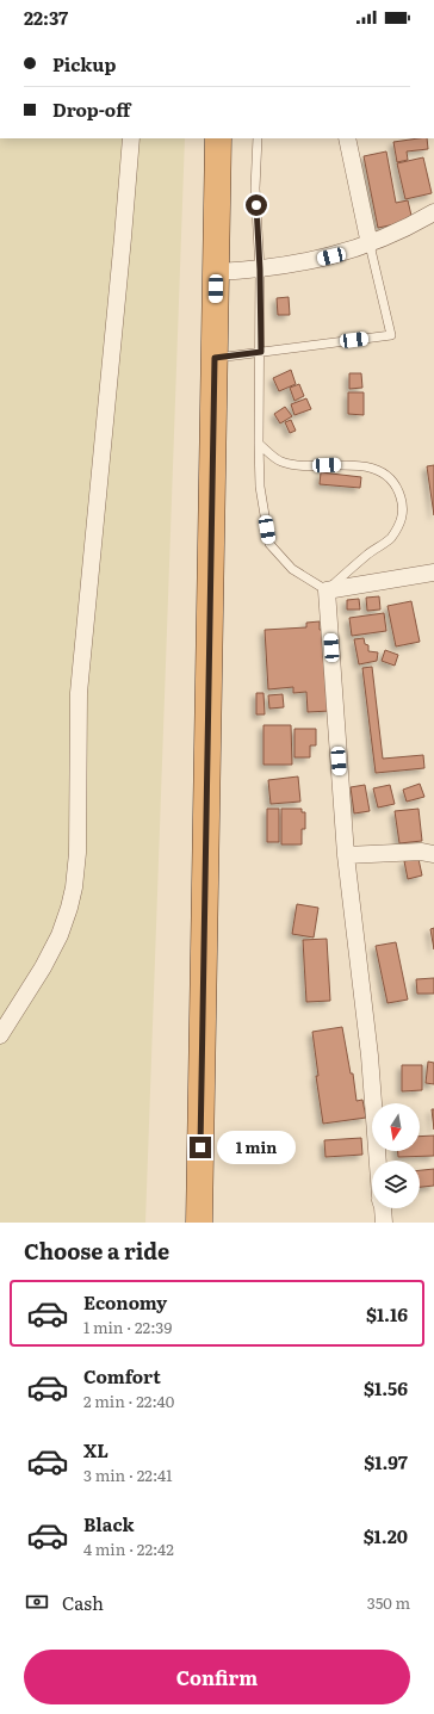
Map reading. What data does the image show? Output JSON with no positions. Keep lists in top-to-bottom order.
{
  "north": "bottom",
  "page": {
    "status": "22:37",
    "banner": ["Pickup", "Drop-off"],
    "bubble": "1 min",
    "heading": "Choose a ride",
    "list": [
      {
        "name": "Economy",
        "note": "1 min · 22:39",
        "value": "$1.16"
      },
      {
        "name": "Comfort",
        "note": "2 min · 22:40",
        "value": "$1.56"
      },
      {
        "name": "XL",
        "note": "3 min · 22:41",
        "value": "$1.97"
      },
      {
        "name": "Black",
        "note": "4 min · 22:42",
        "value": "$1.20"
      }
    ],
    "pay": ["Cash", "350 m"],
    "buttons": "Confirm"
  }
}
